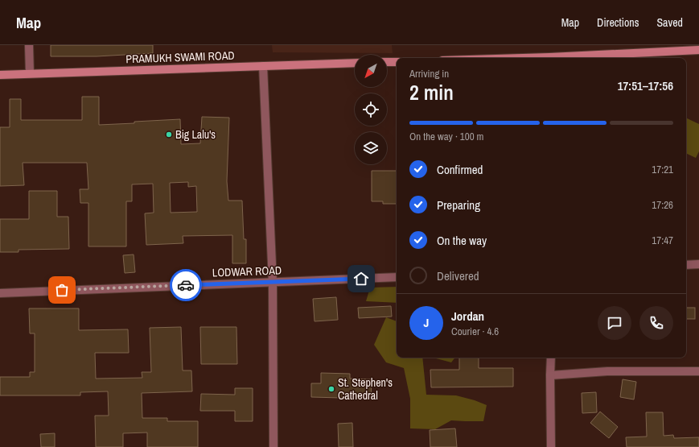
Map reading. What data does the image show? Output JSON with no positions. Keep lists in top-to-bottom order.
{
  "streets": {
    "main road": ["PRAMUKH SWAMI ROAD"],
    "street": ["LODWAR ROAD"]
  },
  "places": ["Big Lalu's", "St. Stephen's Cathedral"],
  "north": "bottom left",
  "page": {
    "header": "Map",
    "nav": ["Map", "Directions", "Saved"],
    "heading": ["2 min", "Arriving in", "17:51–17:56"],
    "panel": ["Jordan", "Courier · 4.6"],
    "bar": "On the way · 100 m",
    "list": [
      ["Confirmed", "17:21"],
      ["Preparing", "17:26"],
      ["On the way", "17:47"],
      "Delivered"
    ],
    "round": "J"
  }
}
